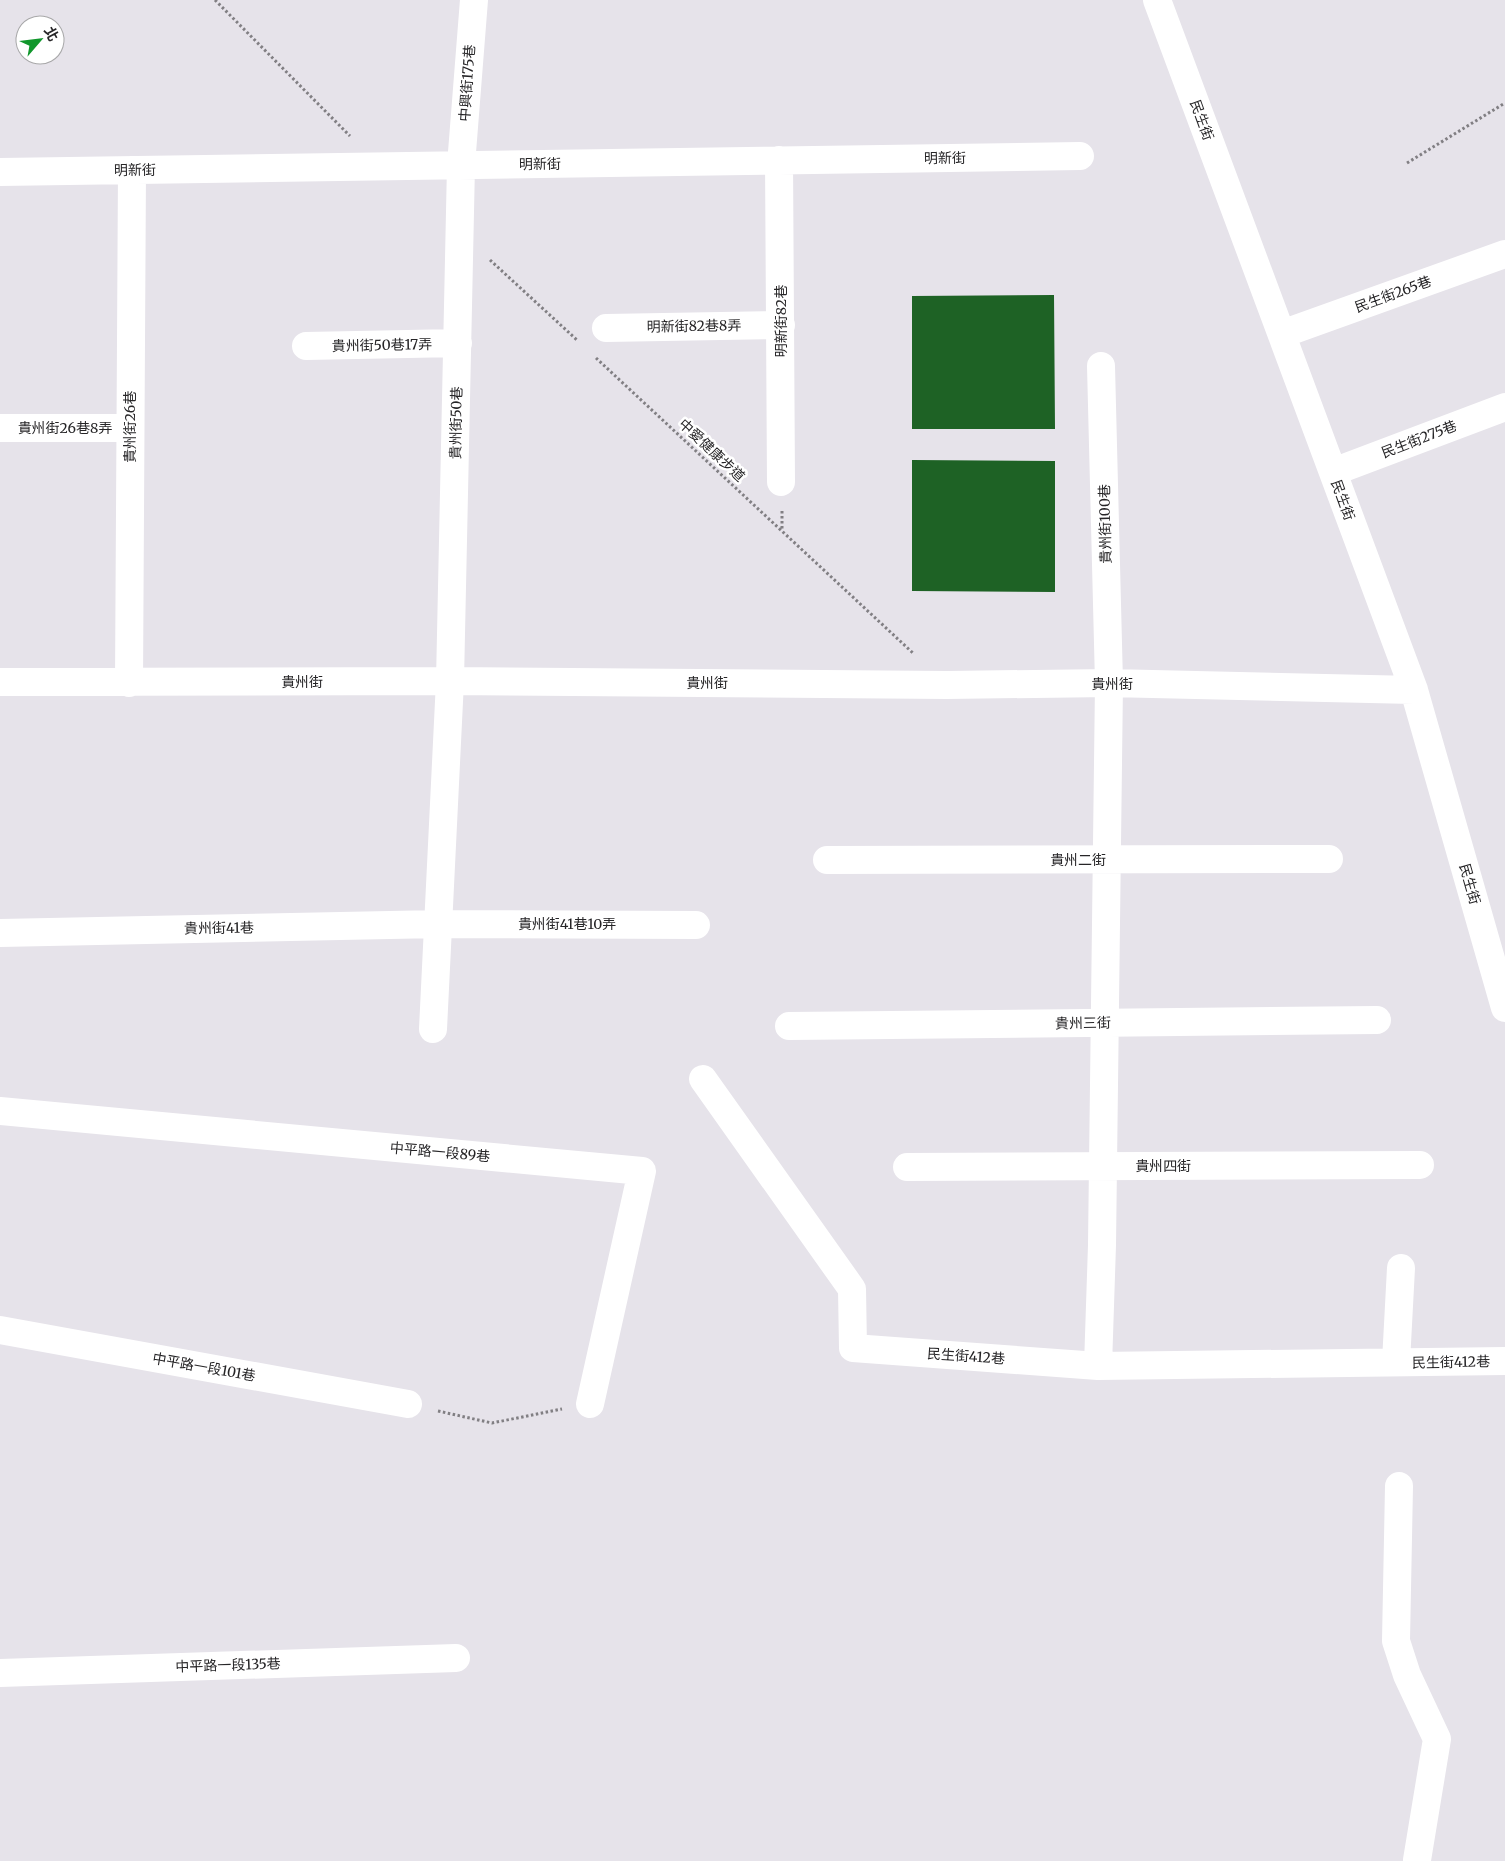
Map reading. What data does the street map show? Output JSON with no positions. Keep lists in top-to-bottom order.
{
  "streets": {
    "street": [
      "中興街175巷",
      "民生街",
      "明新街",
      "民生街265巷",
      "明新街82巷",
      "明新街82巷8弄",
      "貴州街50巷17弄",
      "貴州街50巷",
      "貴州街26巷",
      "貴州街26巷8弄",
      "民生街275巷",
      "貴州街100巷",
      "貴州街",
      "貴州二街",
      "貴州街41巷10弄",
      "貴州街41巷",
      "貴州三街",
      "中平路一段89巷",
      "貴州四街",
      "民生街412巷",
      "中平路一段101巷",
      "中平路一段135巷"
    ],
    "path": ["中愛健康步道"]
  },
  "crossings": [
    ["中興街175巷", "明新街"],
    ["中興街175巷", "貴州街50巷"],
    ["民生街", "民生街265巷"],
    ["民生街", "民生街275巷"],
    ["民生街", "貴州街"],
    ["明新街", "明新街82巷"],
    ["明新街", "貴州街50巷"],
    ["明新街", "貴州街26巷"],
    ["明新街82巷", "明新街82巷8弄"],
    ["貴州街50巷17弄", "貴州街50巷"],
    ["貴州街50巷", "貴州街"],
    ["貴州街26巷", "貴州街26巷8弄"],
    ["貴州街26巷", "貴州街"],
    ["中愛健康步道", "貴州街"],
    ["貴州街100巷", "貴州街"],
    ["貴州街100巷", "貴州二街"],
    ["貴州街100巷", "貴州三街"],
    ["貴州街100巷", "貴州四街"],
    ["貴州街100巷", "民生街412巷"],
    ["貴州街41巷10弄", "貴州街41巷"]
  ],
  "north": "top right"
}
